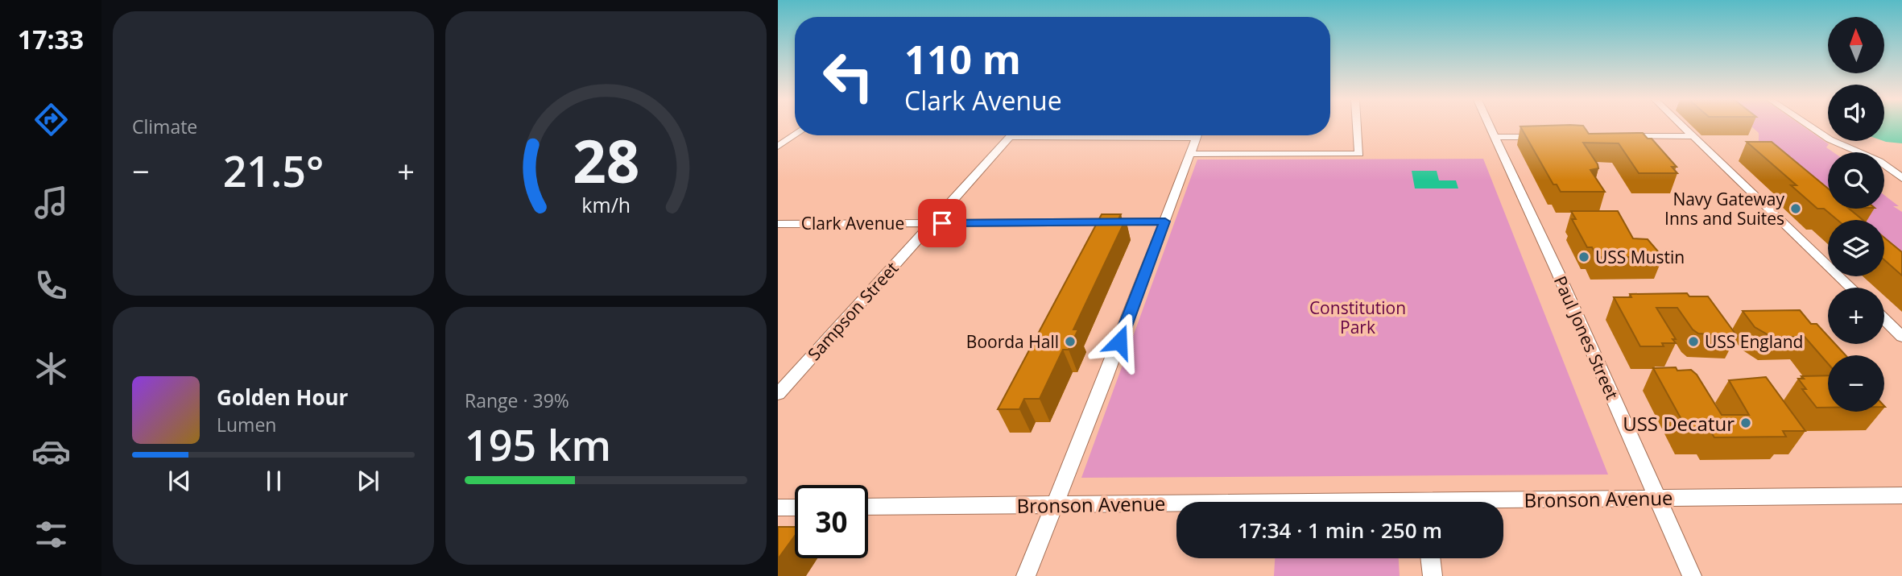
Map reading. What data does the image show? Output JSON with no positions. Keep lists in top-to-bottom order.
{
  "streets": {
    "street": [
      "Clark Avenue",
      "Sampson Street",
      "Paul Jones Street",
      "Bronson Avenue"
    ]
  },
  "crossings": [
    ["Clark Avenue", "Sampson Street"],
    ["Paul Jones Street", "Bronson Avenue"]
  ],
  "parks": ["Constitution Park"],
  "places": [
    "Navy Gateway Inns and Suites",
    "USS Mustin",
    "Boorda Hall",
    "USS England",
    "USS Decatur"
  ],
  "north": "top",
  "page": {
    "tabs": "17:33",
    "tile": [
      "Climate",
      ["Range · 39%", "195 km"]
    ],
    "map_buttons": ["+", "−"],
    "turn": ["110 m", "Clark Avenue"],
    "heat": ["−", "21.5°", "+"],
    "song": ["Golden Hour", "Lumen"],
    "limit": "30",
    "trip": "17:34 · 1 min · 250 m",
    "gauge": ["28", "km/h"]
  }
}
